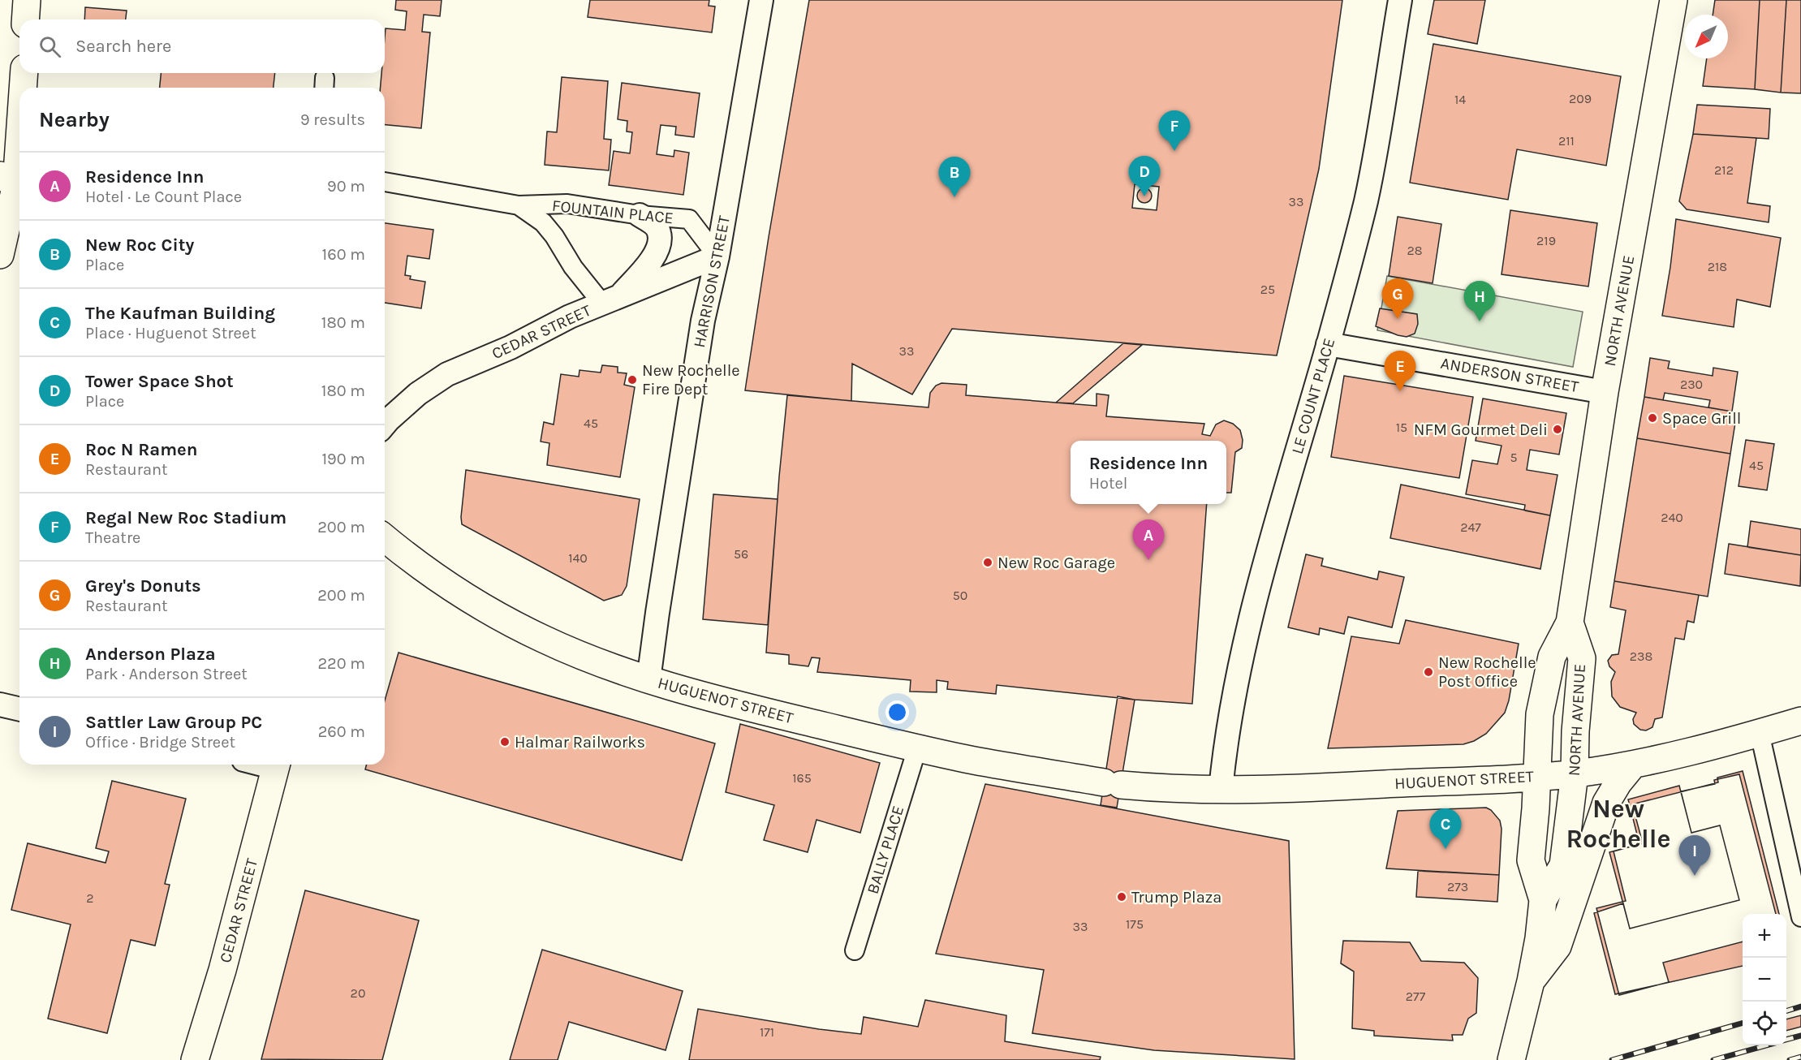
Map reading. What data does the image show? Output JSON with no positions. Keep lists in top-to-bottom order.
{
  "streets": {
    "main road": ["NORTH AVENUE", "CEDAR STREET", "HUGUENOT STREET"],
    "street": [
      "FOUNTAIN PLACE",
      "HARRISON STREET",
      "ANDERSON STREET",
      "LE COUNT PLACE",
      "BALLY PLACE"
    ]
  },
  "crossings": [
    ["FOUNTAIN PLACE", "HARRISON STREET"],
    ["FOUNTAIN PLACE", "CEDAR STREET"],
    ["HARRISON STREET", "CEDAR STREET"],
    ["HARRISON STREET", "HUGUENOT STREET"],
    ["NORTH AVENUE", "ANDERSON STREET"],
    ["NORTH AVENUE", "HUGUENOT STREET"],
    ["ANDERSON STREET", "LE COUNT PLACE"],
    ["LE COUNT PLACE", "HUGUENOT STREET"],
    ["HUGUENOT STREET", "BALLY PLACE"]
  ],
  "districts": ["New Rochelle"],
  "places": [
    "New Rochelle Fire Dept",
    "Space Grill",
    "NFM Gourmet Deli",
    "New Roc Garage",
    "New Rochelle Post Office",
    "Halmar Railworks",
    "Trump Plaza"
  ],
  "house_numbers": [
    "209",
    "14",
    "211",
    "212",
    "33",
    "219",
    "28",
    "218",
    "25",
    "33",
    "230",
    "45",
    "15",
    "5",
    "45",
    "240",
    "247",
    "56",
    "140",
    "50",
    "238",
    "165",
    "273",
    "2",
    "175",
    "33",
    "20",
    "277",
    "171"
  ],
  "north": "bottom left",
  "page": {
    "search": "Search here",
    "heading": ["Nearby", "9 results"],
    "pins": [
      "F",
      "D",
      "B",
      "G",
      "H",
      "E",
      "A",
      "C",
      "I"
    ],
    "list": [
      {
        "mark": "A",
        "name": "Residence Inn",
        "note": "Hotel · Le Count Place",
        "value": "90 m"
      },
      {
        "mark": "B",
        "name": "New Roc City",
        "note": "Place",
        "value": "160 m"
      },
      {
        "mark": "C",
        "name": "The Kaufman Building",
        "note": "Place · Huguenot Street",
        "value": "180 m"
      },
      {
        "mark": "D",
        "name": "Tower Space Shot",
        "note": "Place",
        "value": "180 m"
      },
      {
        "mark": "E",
        "name": "Roc N Ramen",
        "note": "Restaurant",
        "value": "190 m"
      },
      {
        "mark": "F",
        "name": "Regal New Roc Stadium",
        "note": "Theatre",
        "value": "200 m"
      },
      {
        "mark": "G",
        "name": "Grey's Donuts",
        "note": "Restaurant",
        "value": "200 m"
      },
      {
        "mark": "H",
        "name": "Anderson Plaza",
        "note": "Park · Anderson Street",
        "value": "220 m"
      },
      {
        "mark": "I",
        "name": "Sattler Law Group PC",
        "note": "Office · Bridge Street",
        "value": "260 m"
      }
    ],
    "popup": ["Residence Inn", "Hotel"],
    "map_buttons": ["+", "−"]
  }
}
